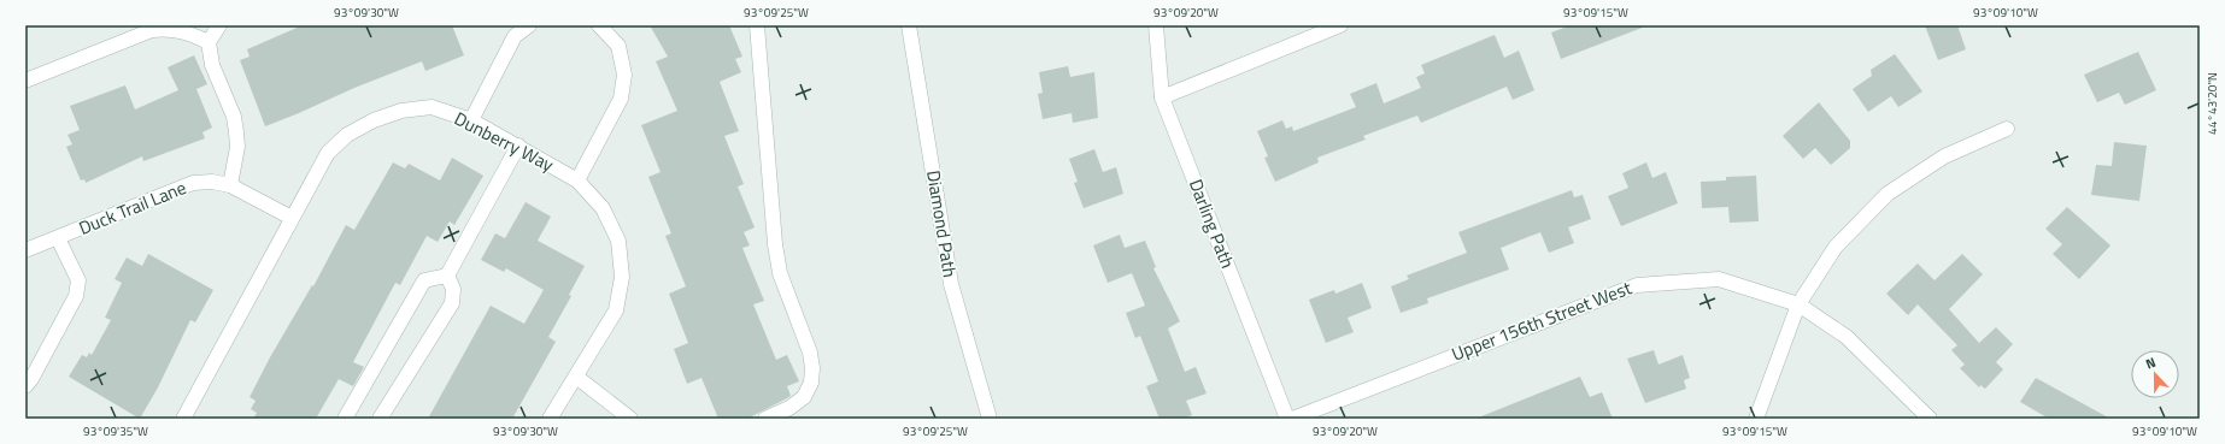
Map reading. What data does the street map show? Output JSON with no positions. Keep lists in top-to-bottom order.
{
  "streets": {
    "street": [
      "Dunberry Way",
      "Duck Trail Lane",
      "Diamond Path",
      "Darling Path",
      "Upper 156th Street West"
    ]
  },
  "crossings": [
    ["Dunberry Way", "Duck Trail Lane"]
  ],
  "north": "top",
  "coordinates": [
    "93°09'30\"W",
    "93°09'25\"W",
    "93°09'20\"W",
    "93°09'15\"W",
    "93°09'10\"W",
    "44°43'20\"N",
    "93°09'35\"W"
  ]
}
